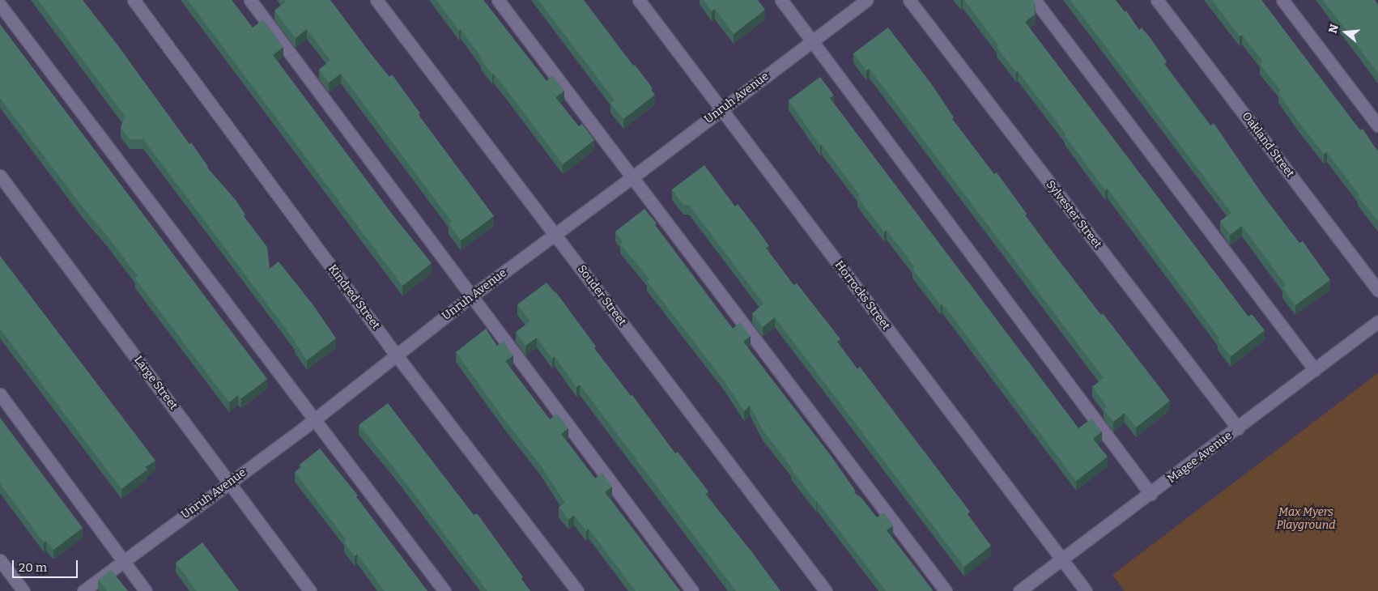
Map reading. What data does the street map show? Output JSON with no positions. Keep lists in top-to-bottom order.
{
  "streets": {
    "street": [
      "Unruh Avenue",
      "Oakland Street",
      "Sylvester Street",
      "Souder Street",
      "Horrocks Street",
      "Kindred Street",
      "Large Street",
      "Magee Avenue"
    ]
  },
  "crossings": [
    ["Unruh Avenue", "Souder Street"],
    ["Unruh Avenue", "Horrocks Street"],
    ["Unruh Avenue", "Kindred Street"],
    ["Unruh Avenue", "Large Street"],
    ["Sylvester Street", "Magee Avenue"],
    ["Horrocks Street", "Magee Avenue"]
  ],
  "parks": ["Max Myers Playground"],
  "scale_bar": "20 m",
  "north": "left"
}
